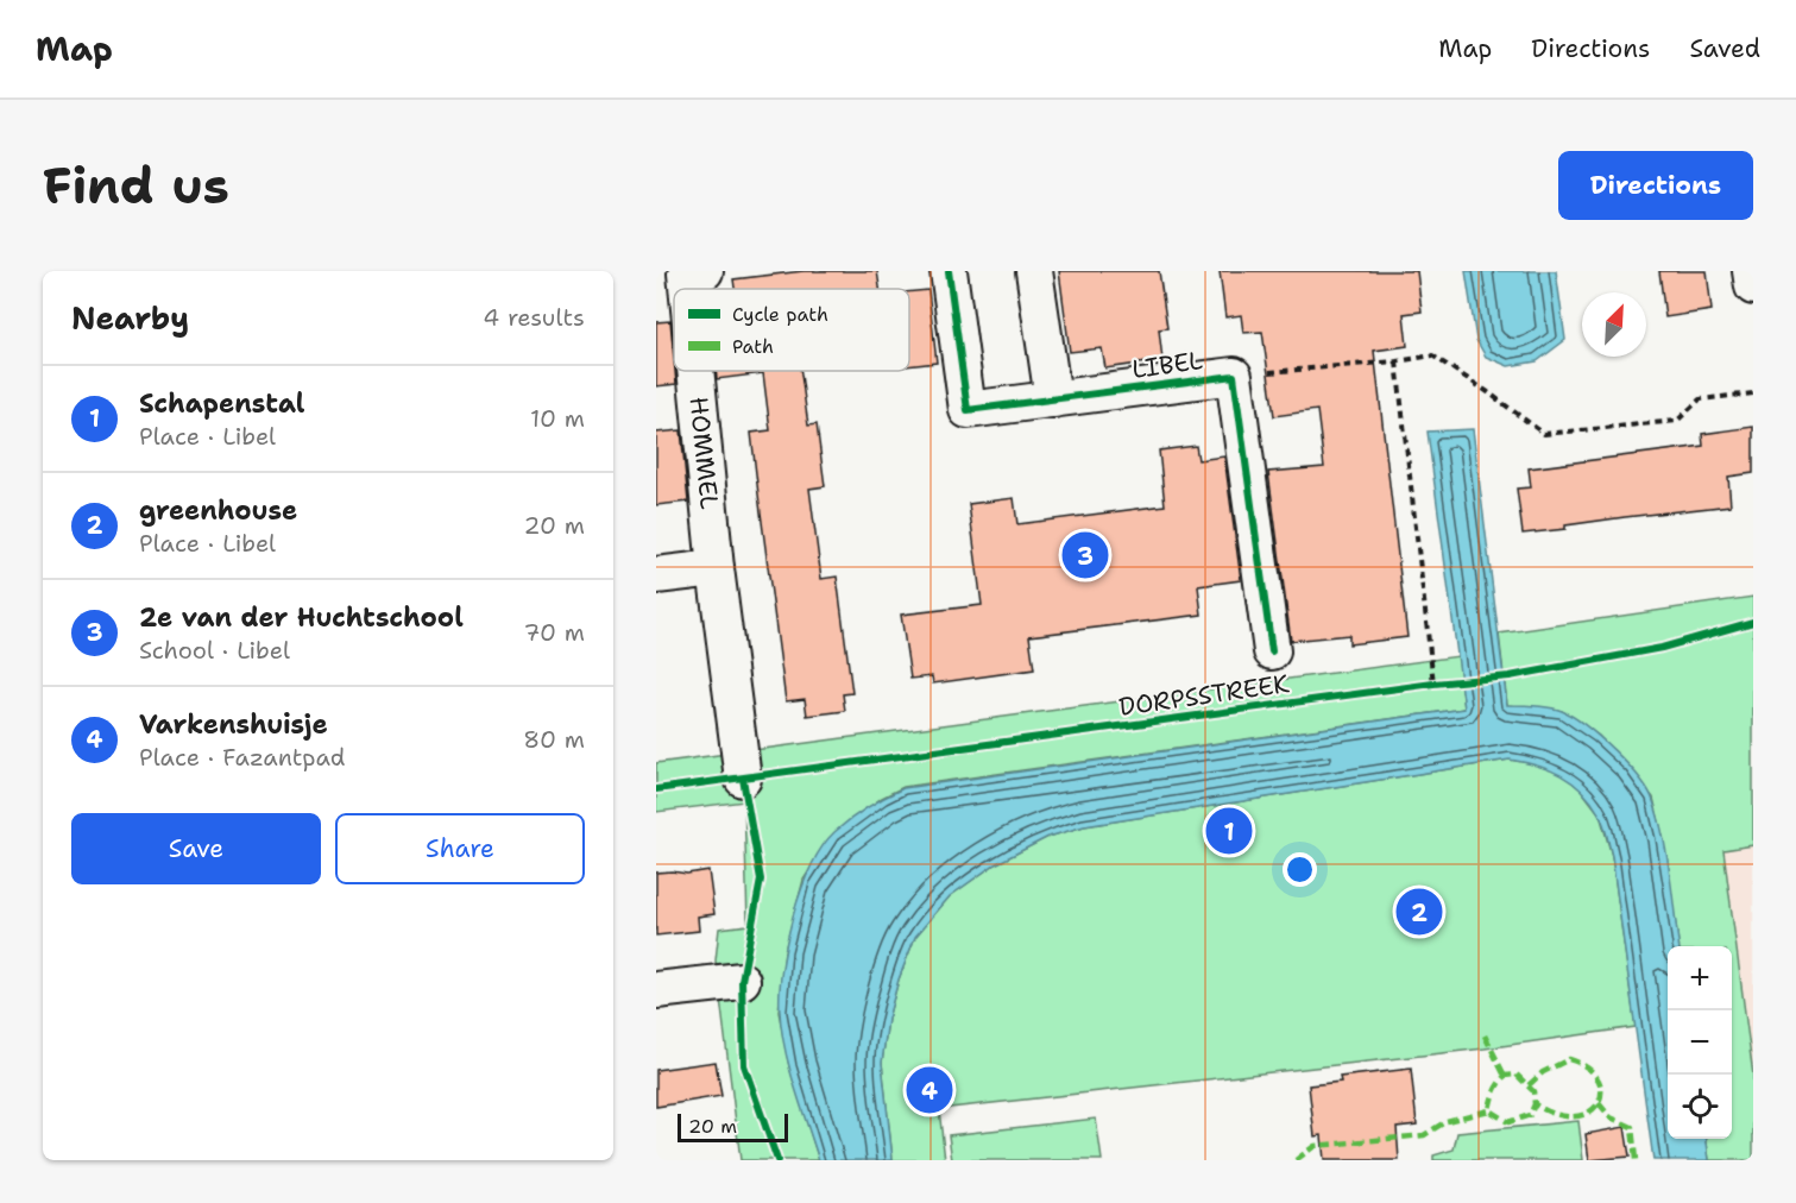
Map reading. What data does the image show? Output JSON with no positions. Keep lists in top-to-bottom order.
{
  "streets": {
    "street": ["LIBEL", "HOMMEL"],
    "cycle path": ["DORPSSTREEK"]
  },
  "legend": ["Cycle path", "Path"],
  "scale_bar": "20 m",
  "north": "top right",
  "page": {
    "header": "Map",
    "nav": ["Map", "Directions", "Saved"],
    "buttons": [
      "Directions",
      ["Save", "Share"]
    ],
    "title": "Find us",
    "heading": ["Nearby", "4 results"],
    "list": [
      {
        "mark": "1",
        "name": "Schapenstal",
        "note": "Place · Libel",
        "value": "10 m"
      },
      {
        "mark": "2",
        "name": "greenhouse",
        "note": "Place · Libel",
        "value": "20 m"
      },
      {
        "mark": "3",
        "name": "2e van der Huchtschool",
        "note": "School · Libel",
        "value": "70 m"
      },
      {
        "mark": "4",
        "name": "Varkenshuisje",
        "note": "Place · Fazantpad",
        "value": "80 m"
      }
    ],
    "pins": [
      "3",
      "1",
      "2",
      "4"
    ],
    "map_buttons": ["+", "−"],
    "scale": "20 m"
  }
}
